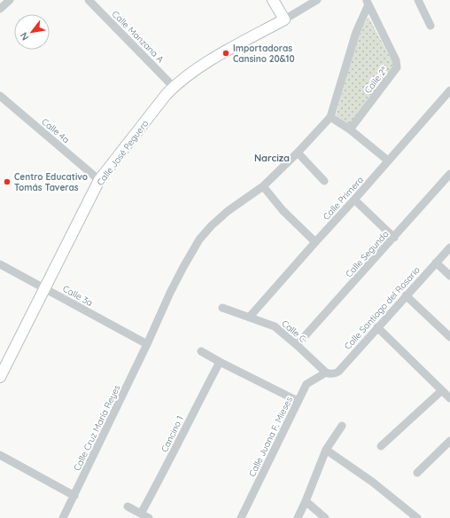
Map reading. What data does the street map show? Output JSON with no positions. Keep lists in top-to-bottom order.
{
  "streets": {
    "main road": ["Calle José Peguero"],
    "street": [
      "Calle Manzana A",
      "Calle 2ª",
      "Calle 4a",
      "Calle Primera",
      "Calle Segunda",
      "Calle 3a",
      "Calle Santiago del Rosario",
      "Calle C",
      "Calle Cruz María Reyes",
      "Cancino 1",
      "Calle Juana F. Mieses"
    ]
  },
  "crossings": [
    ["Calle Manzana A", "Calle José Peguero"],
    ["Calle 4a", "Calle José Peguero"],
    ["Calle José Peguero", "Calle 3a"],
    ["Calle Primera", "Calle C"],
    ["Calle Segunda", "Calle C"],
    ["Calle 3a", "Calle Cruz María Reyes"],
    ["Calle Santiago del Rosario", "Calle C"],
    ["Calle Santiago del Rosario", "Calle Juana F. Mieses"],
    ["Calle C", "Calle Juana F. Mieses"]
  ],
  "districts": ["Narciza"],
  "places": ["Importadoras Cansino 20&10", "Centro Educativo Tomás Taveras"],
  "north": "bottom left"
}
